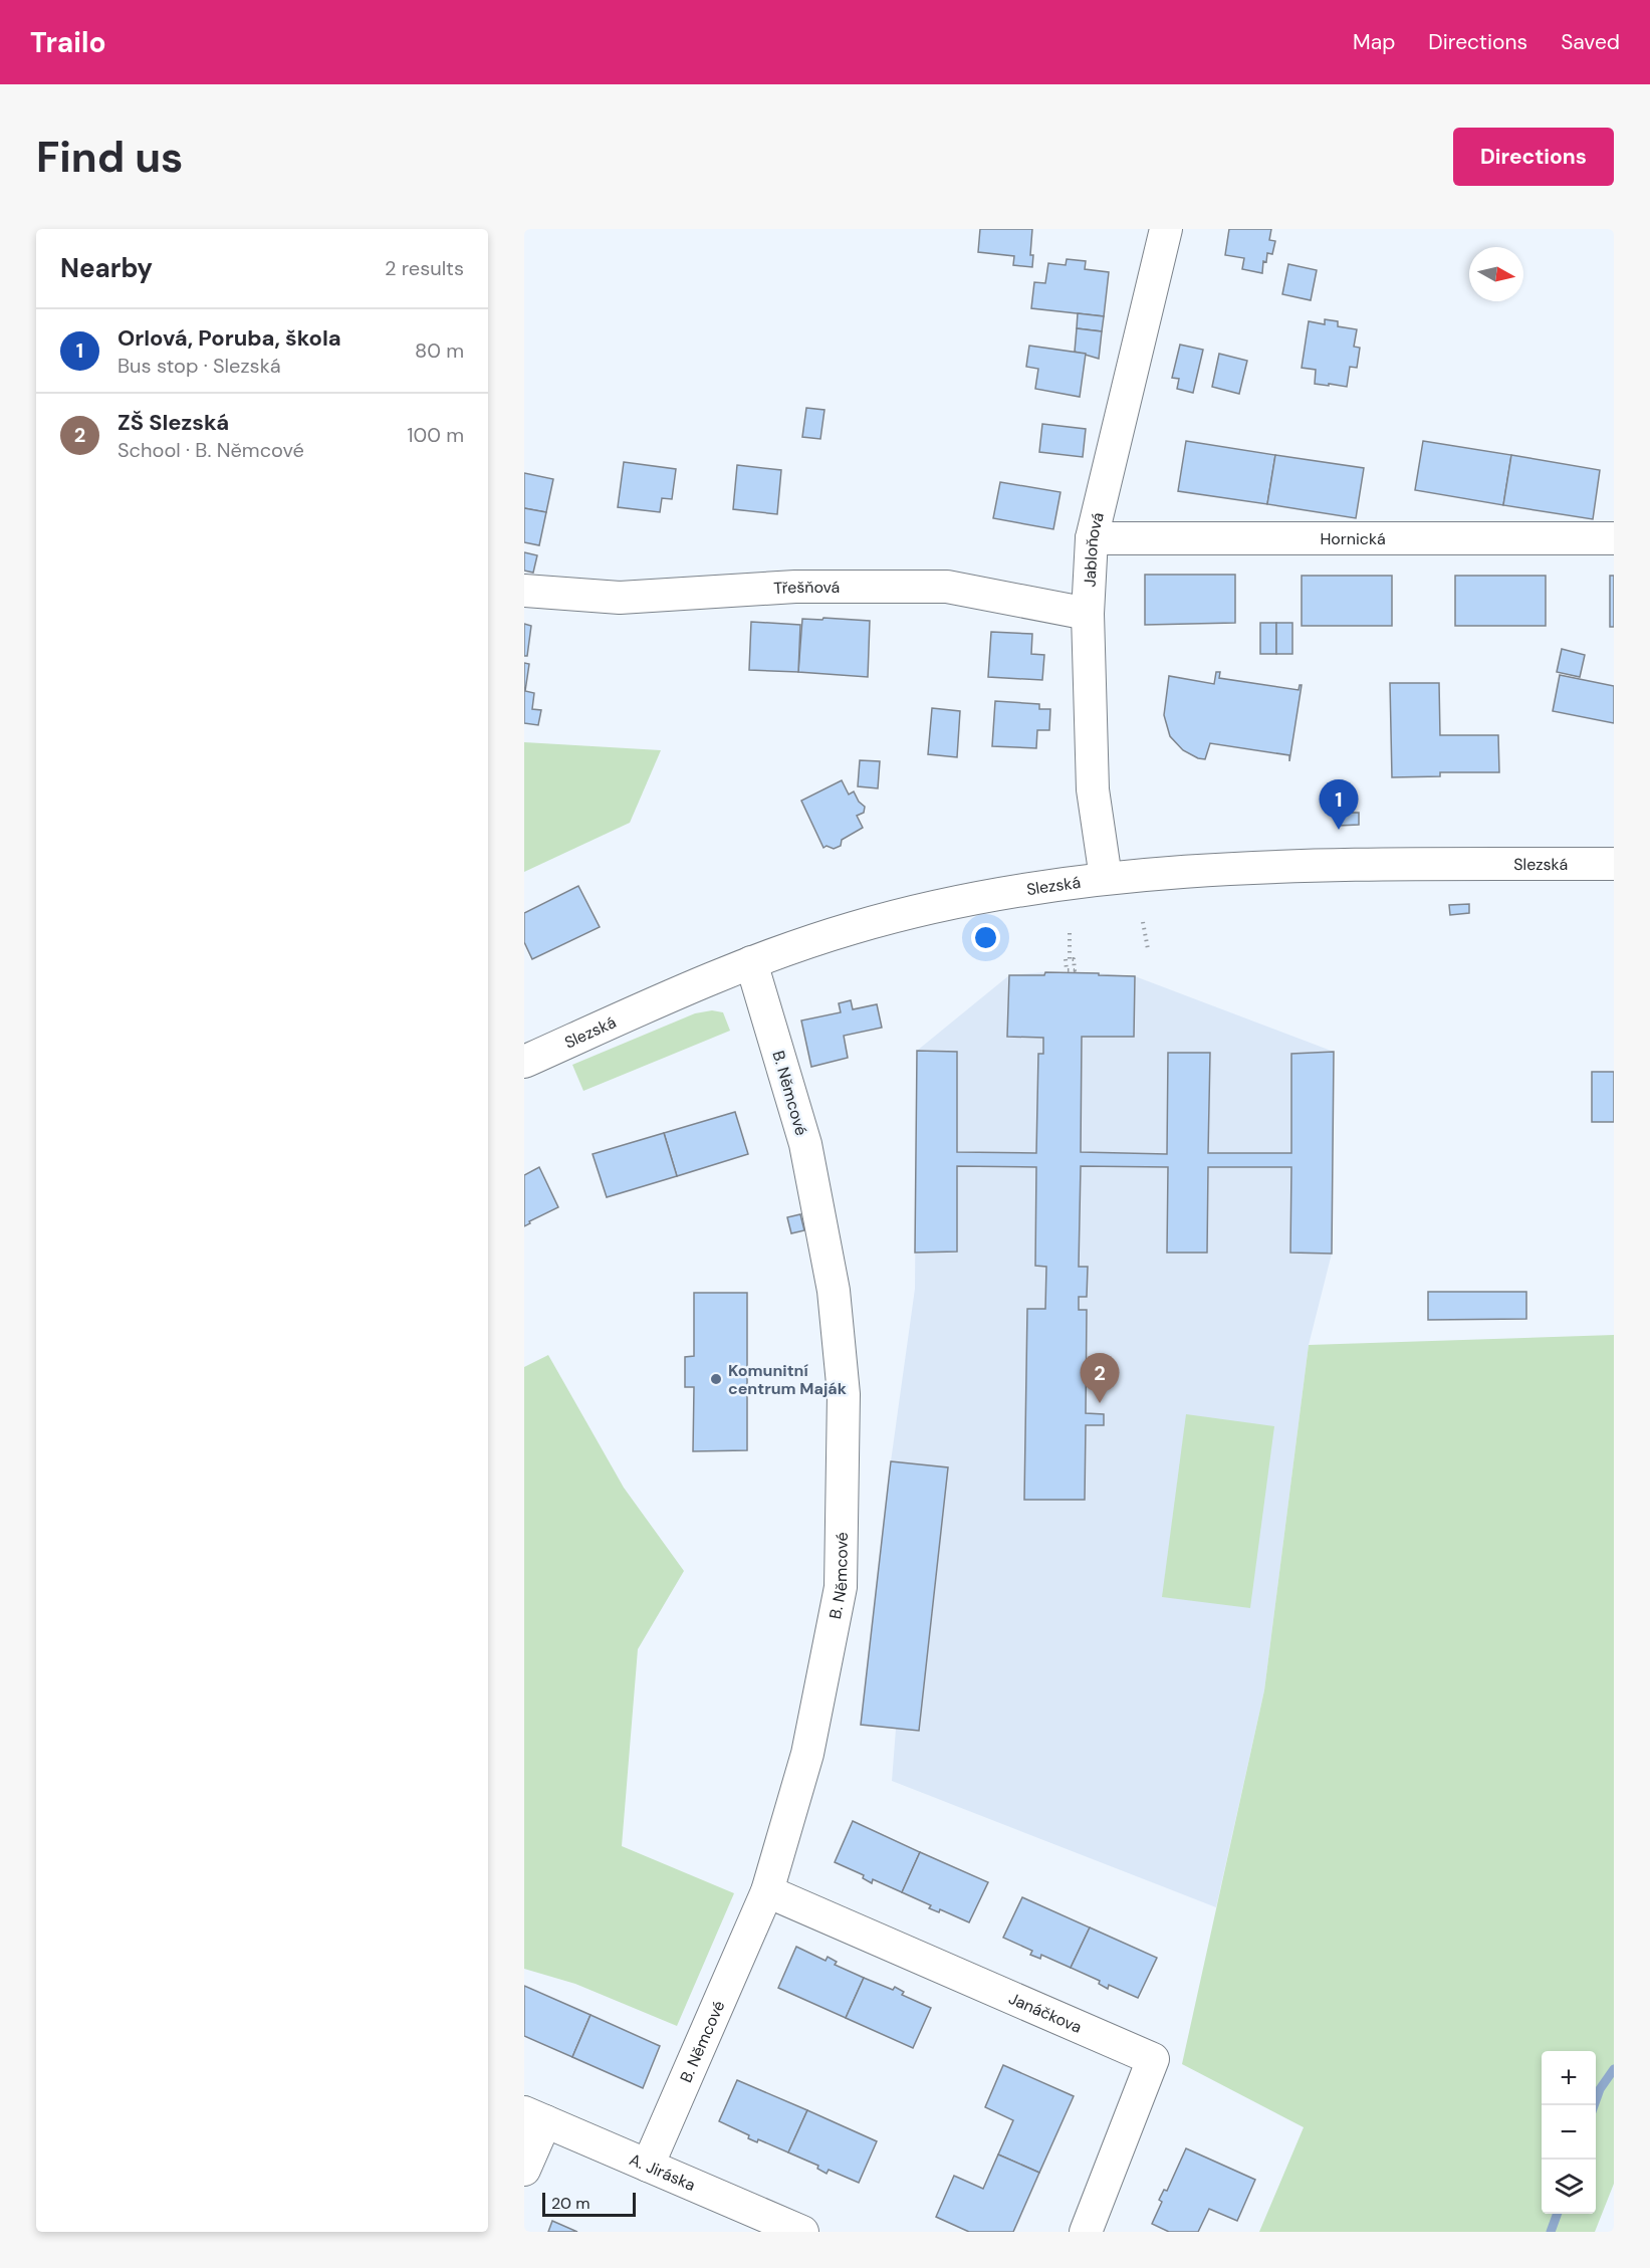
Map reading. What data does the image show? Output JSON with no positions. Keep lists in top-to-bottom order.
{
  "streets": {
    "street": [
      "Hornická",
      "Jabloňová",
      "Třešňová",
      "Slezská",
      "B. Němcové",
      "Janáčkova",
      "A. Jiráska"
    ]
  },
  "crossings": [
    ["Hornická", "Jabloňová"],
    ["Jabloňová", "Třešňová"],
    ["Jabloňová", "Slezská"],
    ["Slezská", "B. Němcové"],
    ["B. Němcové", "Janáčkova"],
    ["B. Němcové", "A. Jiráska"]
  ],
  "places": ["Komunitní centrum Maják"],
  "scale_bar": "20 m",
  "north": "right",
  "page": {
    "header": "Trailo",
    "nav": ["Map", "Directions", "Saved"],
    "buttons": "Directions",
    "title": "Find us",
    "heading": ["Nearby", "2 results"],
    "list": [
      {
        "mark": "1",
        "name": "Orlová, Poruba, škola",
        "note": "Bus stop · Slezská",
        "value": "80 m"
      },
      {
        "mark": "2",
        "name": "ZŠ Slezská",
        "note": "School · B. Němcové",
        "value": "100 m"
      }
    ],
    "pins": ["1", "2"],
    "map_buttons": ["+", "−"],
    "scale": "20 m"
  }
}
